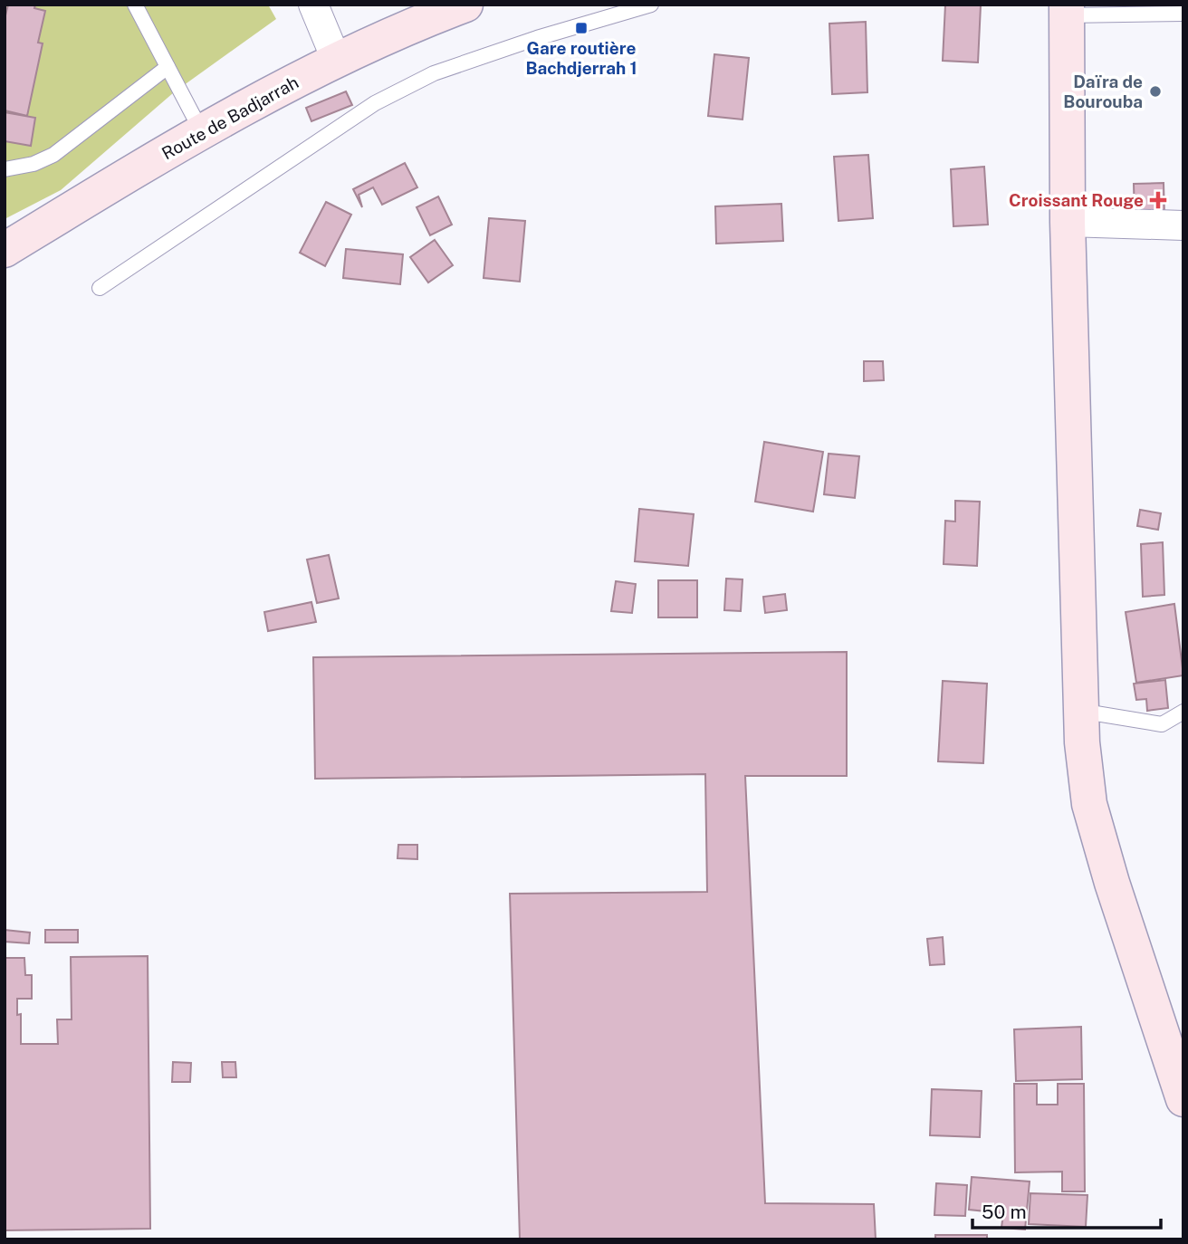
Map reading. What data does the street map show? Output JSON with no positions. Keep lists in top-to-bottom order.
{
  "streets": {
    "main road": ["Route de Badjarrah"]
  },
  "places": {
    "transit": ["Gare routière Bachdjerrah 1"],
    "other": ["Daïra de Bourouba"],
    "health": ["Croissant Rouge"]
  },
  "scale_bar": "50 m"
}
